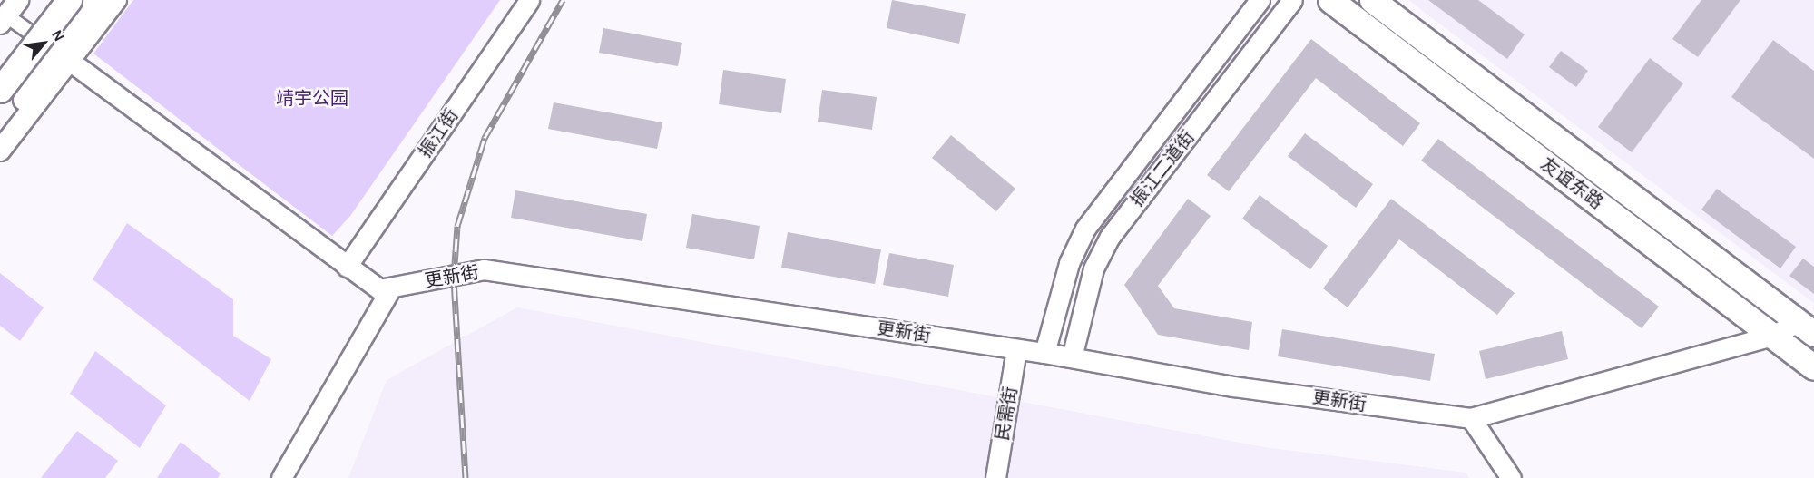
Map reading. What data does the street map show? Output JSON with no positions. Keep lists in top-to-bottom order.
{
  "streets": {
    "highway": ["友谊东路"],
    "street": [
      "振江街",
      "振江二道街",
      "更新街",
      "民需街"
    ]
  },
  "crossings": [
    ["振江二道街", "更新街"],
    ["友谊东路", "更新街"],
    ["更新街", "民需街"]
  ],
  "parks": ["靖宇公园"],
  "north": "top right"
}
